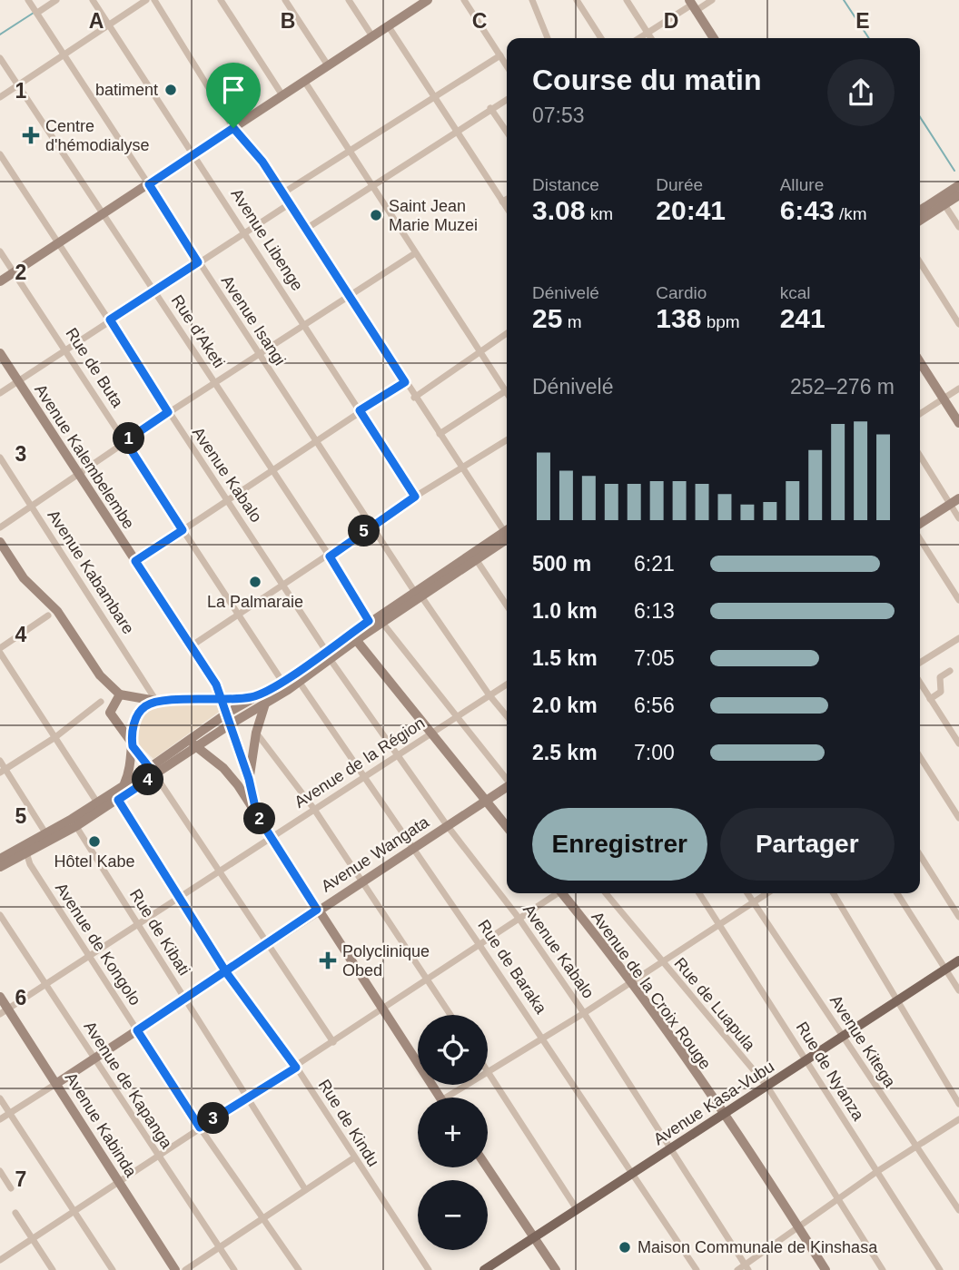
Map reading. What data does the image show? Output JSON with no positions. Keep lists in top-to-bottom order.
{
  "streets": {
    "main road": ["Avenue Kasa-Vubu"],
    "street": [
      "Avenue Libenge",
      "Avenue Isangi",
      "Rue d'Aketi",
      "Rue de Buta",
      "Avenue Kalembelembe",
      "Avenue Kabalo",
      "Avenue Kabambare",
      "Avenue de la Région",
      "Avenue Wangata",
      "Rue de Kibati",
      "Avenue de Kongolo",
      "Rue de Baraka",
      "Avenue de la Croix Rouge",
      "Rue de Luapula",
      "Avenue Kitega",
      "Rue de Nyanza",
      "Avenue de Kapanga",
      "Rue de Kindu",
      "Avenue Kabinda"
    ]
  },
  "crossings": [
    ["Avenue Isangi", "Avenue de la Région"],
    ["Avenue Kabalo", "Avenue de la Région"],
    ["Avenue Kabalo", "Avenue Wangata"],
    ["Avenue Kabalo", "Avenue Kasa-Vubu"],
    ["Avenue de la Région", "Rue de Kibati"],
    ["Avenue de la Région", "Avenue de Kongolo"],
    ["Avenue de la Région", "Rue de Baraka"],
    ["Avenue de la Région", "Avenue de Kapanga"],
    ["Avenue de la Région", "Rue de Kindu"],
    ["Avenue de la Région", "Avenue Kabinda"],
    ["Avenue Wangata", "Rue de Kibati"],
    ["Avenue Wangata", "Avenue de Kongolo"],
    ["Avenue Wangata", "Rue de Baraka"],
    ["Avenue Wangata", "Avenue de Kapanga"],
    ["Avenue Wangata", "Rue de Kindu"],
    ["Avenue Wangata", "Avenue Kabinda"],
    ["Rue de Baraka", "Avenue Kasa-Vubu"],
    ["Avenue de la Croix Rouge", "Avenue Kasa-Vubu"],
    ["Rue de Luapula", "Avenue Kasa-Vubu"],
    ["Avenue Kitega", "Avenue Kasa-Vubu"],
    ["Rue de Nyanza", "Avenue Kasa-Vubu"]
  ],
  "places": {
    "other": [
      "batiment",
      "Saint Jean Marie Muzei",
      "La Palmaraie",
      "Hôtel Kabe",
      "Maison Communale de Kinshasa"
    ],
    "health": ["Centre d'hémodialyse", "Polyclinique Obed"]
  },
  "page": {
    "heading": ["Course du matin", "07:53"],
    "stats": [
      ["Distance", "3.08 km"],
      ["Durée", "20:41"],
      ["Allure", "6:43 /km"],
      ["Dénivelé", "25 m"],
      ["Cardio", "138 bpm"],
      ["kcal", "241"]
    ],
    "chart": ["Dénivelé", "252–276 m"],
    "pins": [
      "1",
      "5",
      "4",
      "2",
      "3"
    ],
    "list": [
      {
        "name": "500 m",
        "note": "6:21"
      },
      {
        "name": "1.0 km",
        "note": "6:13"
      },
      {
        "name": "1.5 km",
        "note": "7:05"
      },
      {
        "name": "2.0 km",
        "note": "6:56"
      },
      {
        "name": "2.5 km",
        "note": "7:00"
      }
    ],
    "buttons": ["Enregistrer", "Partager"],
    "map_buttons": ["+", "−"]
  },
  "grid": {
    "columns": [
      "A",
      "B",
      "C",
      "D",
      "E"
    ],
    "rows": [
      "1",
      "2",
      "3",
      "4",
      "5",
      "6",
      "7"
    ]
  }
}
